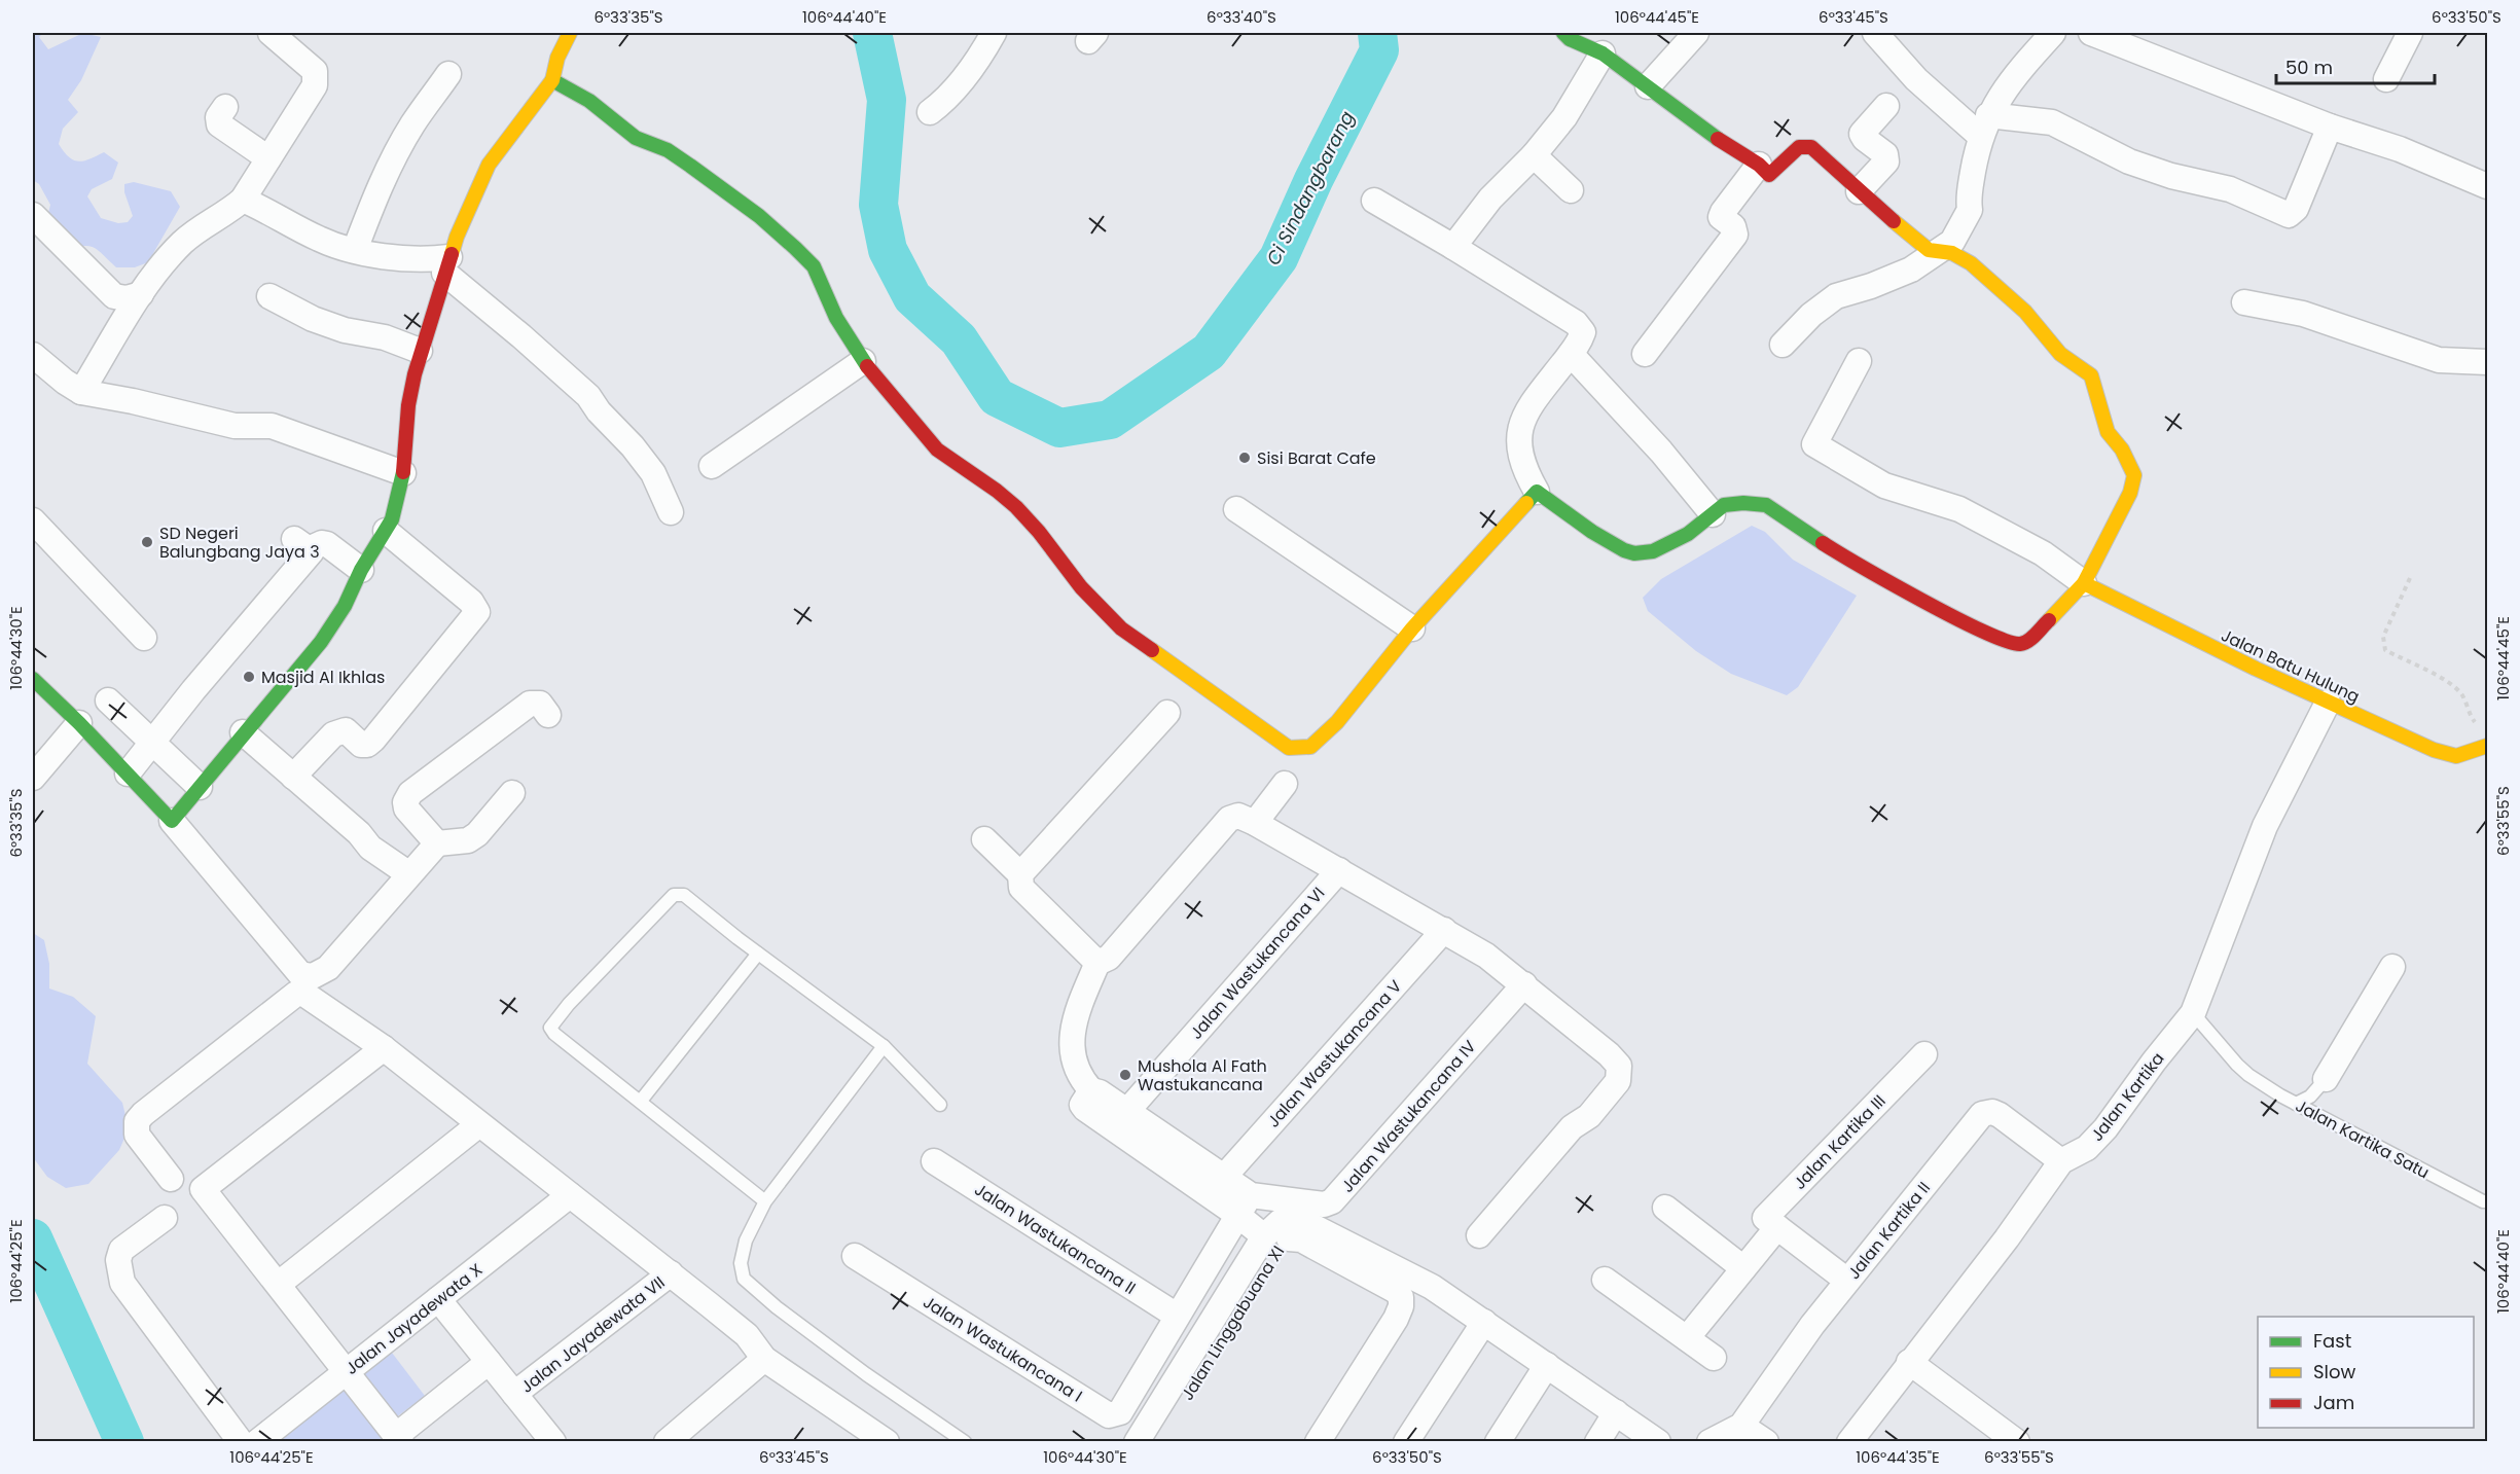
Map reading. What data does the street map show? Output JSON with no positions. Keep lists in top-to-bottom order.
{
  "streets": {
    "street": [
      "Jalan Batu Hulung",
      "Jalan Wastukancana VI",
      "Jalan Wastukancana V",
      "Jalan Kartika",
      "Jalan Wastukancana IV",
      "Jalan Kartika III",
      "Jalan Kartika II",
      "Jalan Wastukancana II",
      "Jalan Jayadewata X",
      "Jalan Linggabuana XI",
      "Jalan Jayadewata VII",
      "Jalan Wastukancana I"
    ],
    "lane": ["Jalan Kartika Satu"]
  },
  "crossings": [
    ["Jalan Batu Hulung", "Jalan Kartika"],
    ["Jalan Kartika", "Jalan Kartika Satu"],
    ["Jalan Kartika", "Jalan Kartika II"],
    ["Jalan Wastukancana II", "Jalan Wastukancana I"],
    ["Jalan Jayadewata X", "Jalan Jayadewata VII"]
  ],
  "water": ["Ci Sindangbarang"],
  "places": [
    "Sisi Barat Cafe",
    "SD Negeri Balungbang Jaya 3",
    "Masjid Al Ikhlas",
    "Mushola Al Fath Wastukancana"
  ],
  "legend": ["Fast", "Slow", "Jam"],
  "scale_bar": "50 m",
  "coordinates": [
    "6°33'35\"S",
    "106°44'40\"E",
    "6°33'40\"S",
    "106°44'45\"E",
    "6°33'45\"S",
    "6°33'50\"S",
    "106°44'30\"E",
    "6°33'55\"S",
    "106°44'25\"E",
    "106°44'35\"E"
  ]
}
